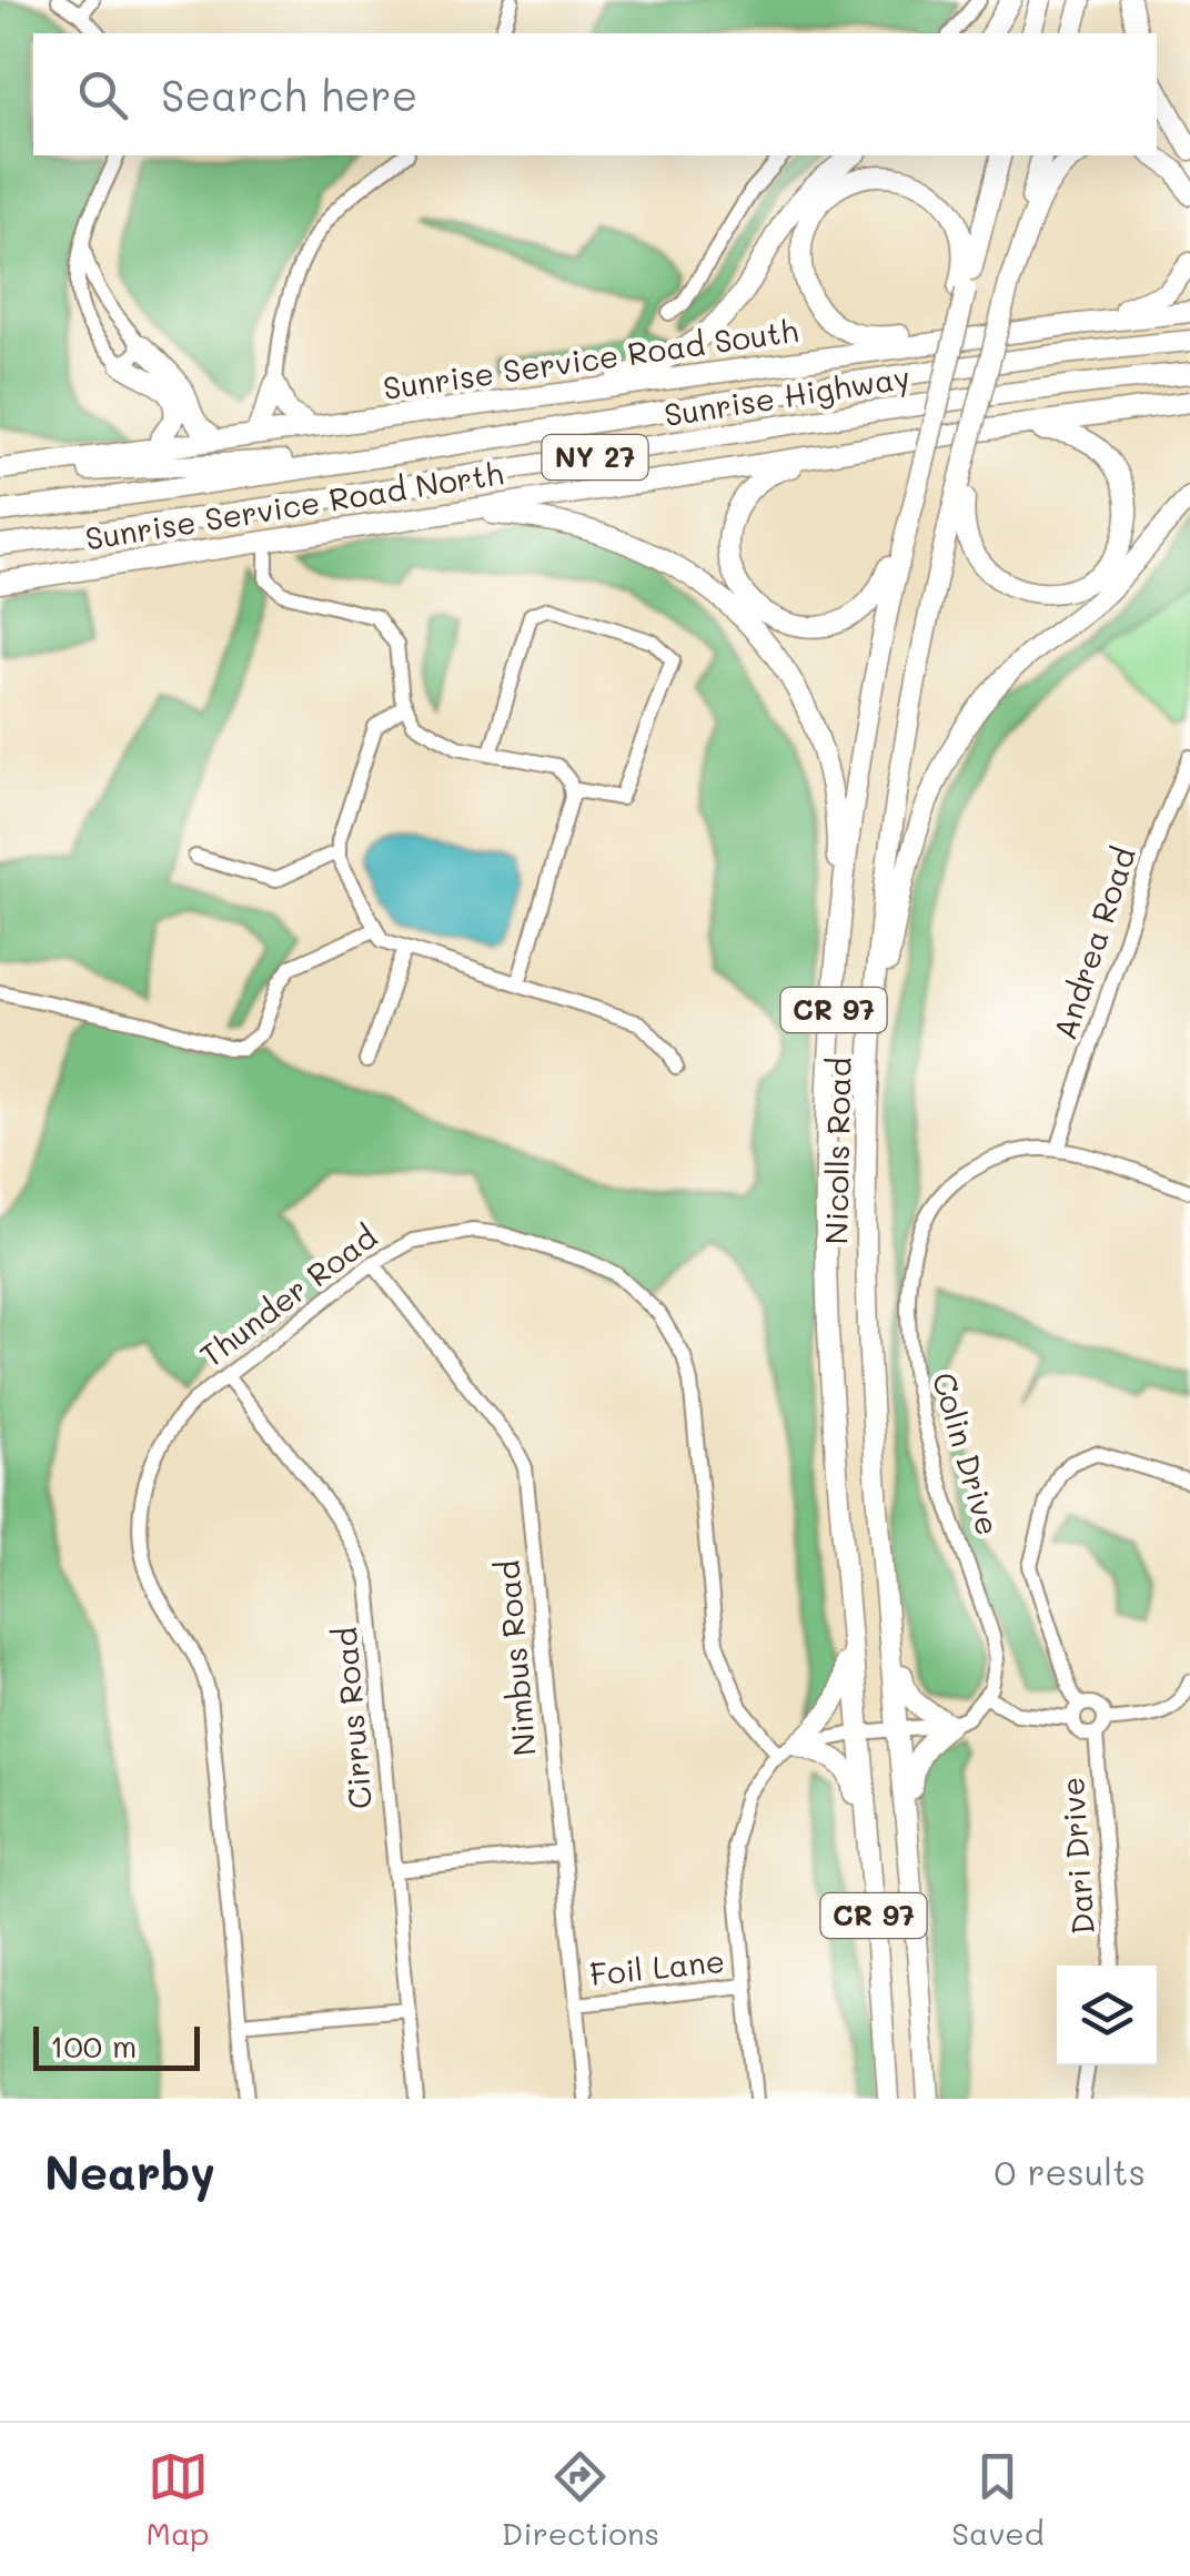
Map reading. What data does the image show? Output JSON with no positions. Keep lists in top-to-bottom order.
{
  "streets": {
    "highway": [
      "Sunrise Service Road South",
      "Sunrise Highway",
      "NY 27",
      "Sunrise Service Road North",
      "CR 97",
      "Nicolls Road"
    ],
    "street": [
      "Andrea Road",
      "Thunder Road",
      "Colin Drive",
      "Nimbus Road",
      "Cirrus Road",
      "Dari Drive",
      "Foil Lane"
    ]
  },
  "crossings": [
    ["Sunrise Service Road North", "Nicolls Road"],
    ["Andrea Road", "Colin Drive"],
    ["Thunder Road", "Nimbus Road"],
    ["Thunder Road", "Cirrus Road"],
    ["Nimbus Road", "Foil Lane"]
  ],
  "scale_bar": "100 m",
  "page": {
    "search": "Search here",
    "scale": "100 m",
    "heading": ["Nearby", "0 results"],
    "nav": ["Map", "Directions", "Saved"]
  }
}
